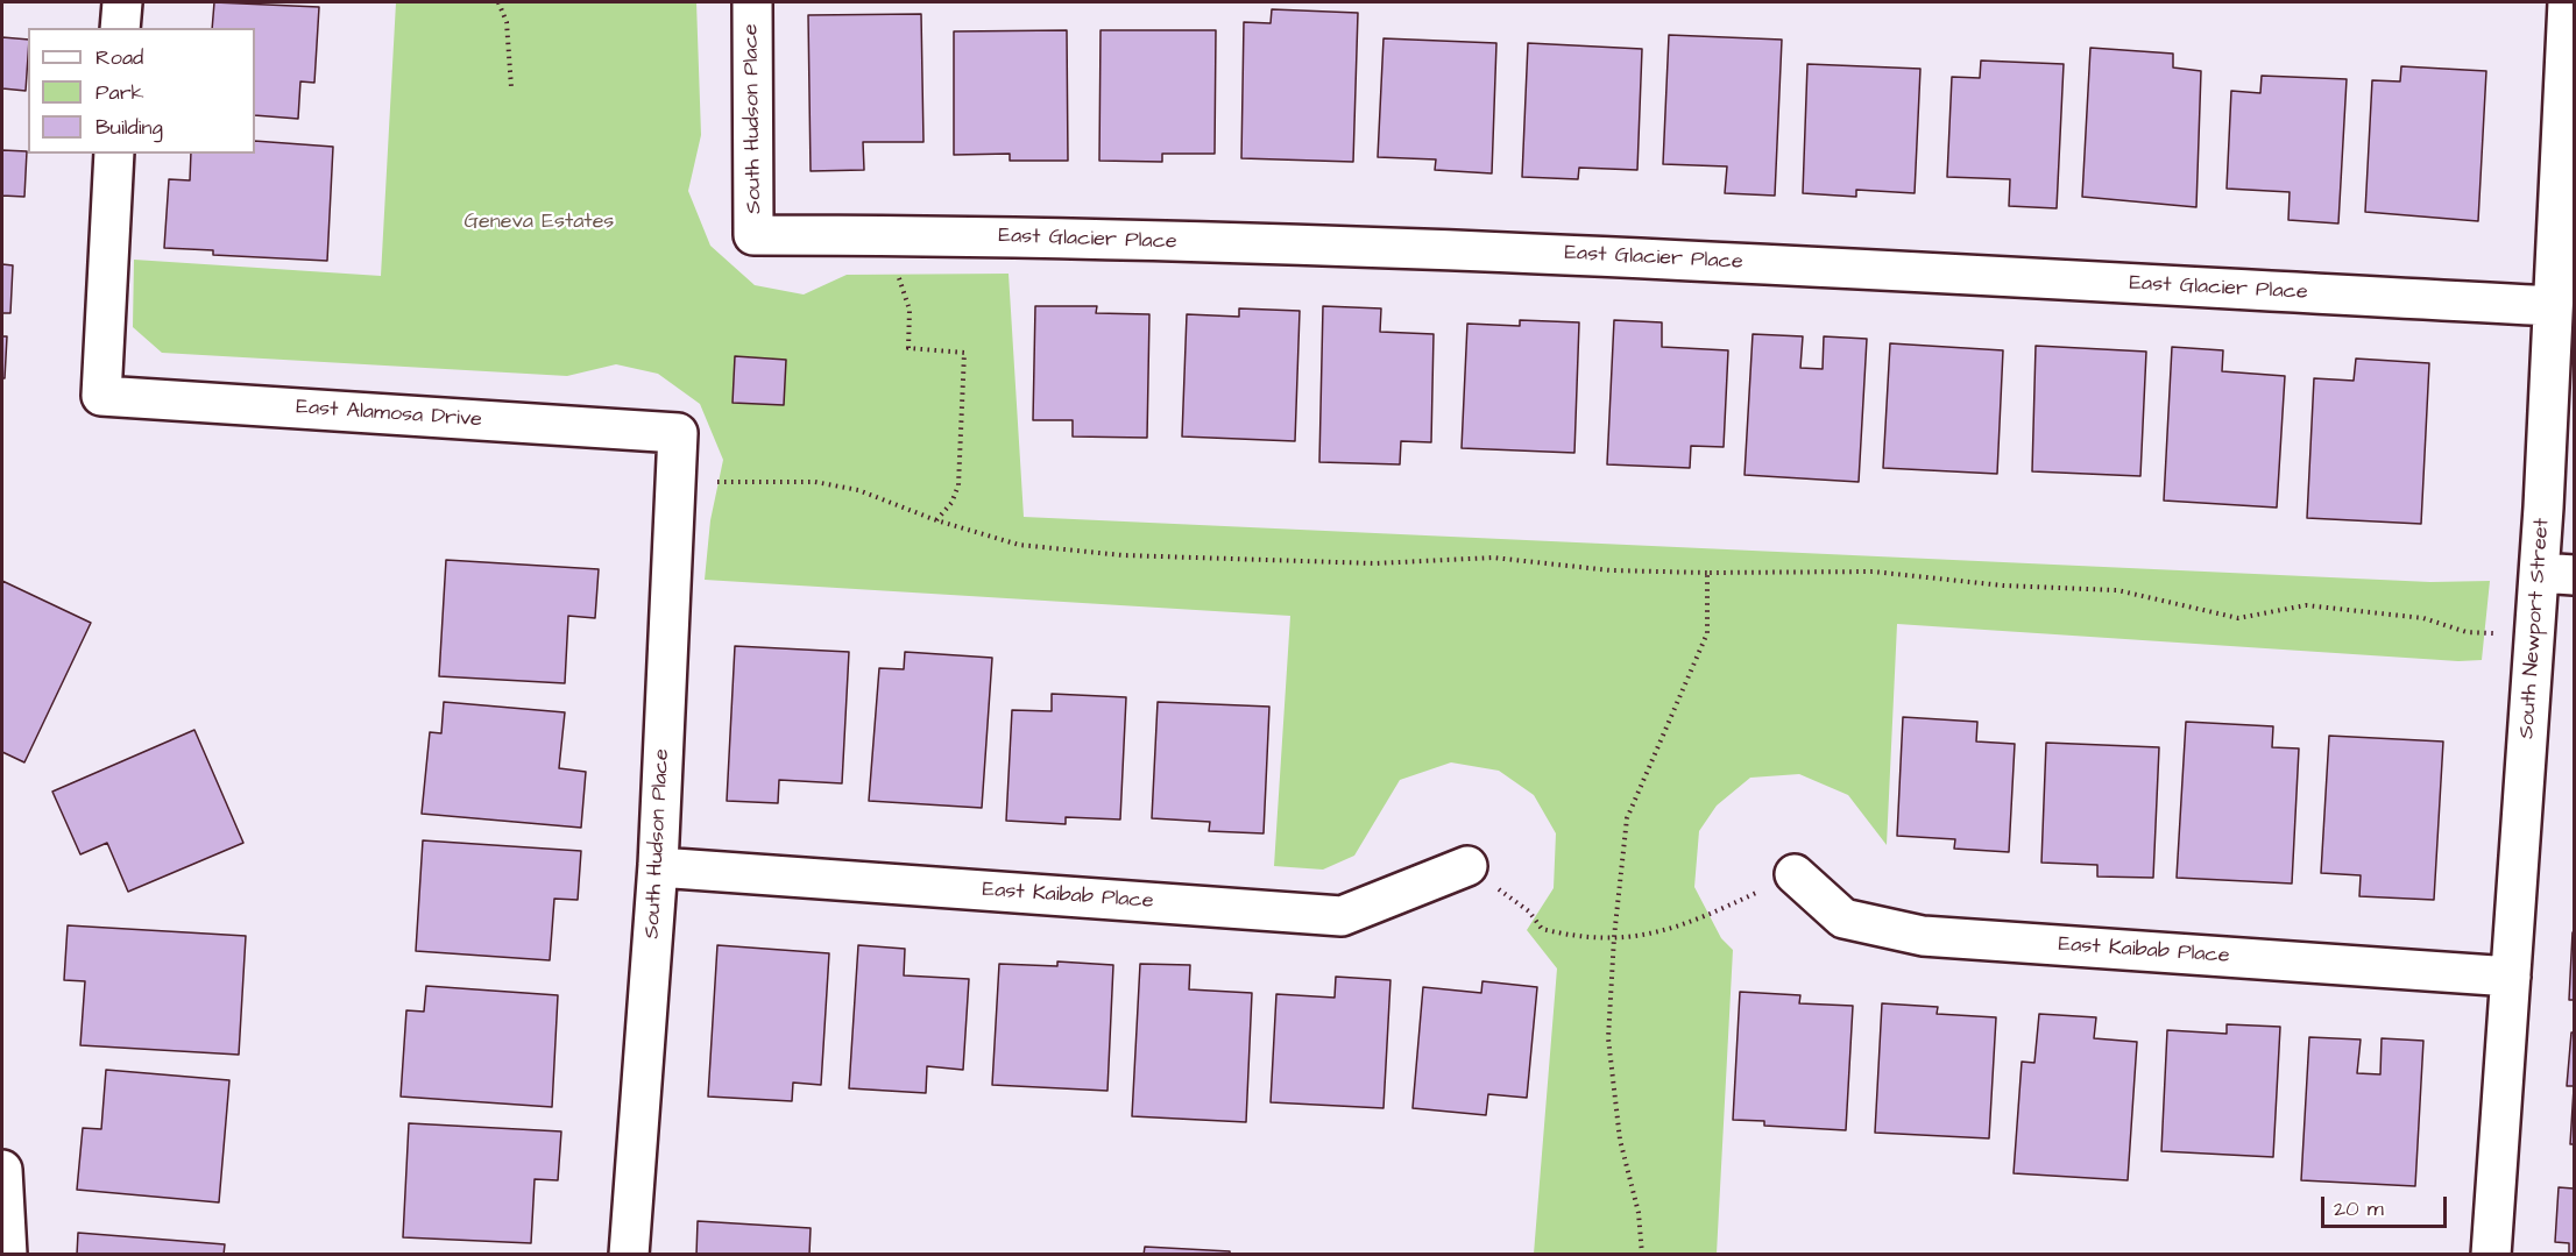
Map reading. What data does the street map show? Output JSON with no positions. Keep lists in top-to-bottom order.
{
  "streets": {
    "street": [
      "South Hudson Place",
      "East Glacier Place",
      "East Alamosa Drive",
      "South Newport Street",
      "East Kaibab Place"
    ]
  },
  "crossings": [
    ["South Hudson Place", "East Glacier Place"],
    ["South Hudson Place", "East Alamosa Drive"],
    ["South Hudson Place", "East Kaibab Place"],
    ["East Glacier Place", "South Newport Street"],
    ["South Newport Street", "East Kaibab Place"]
  ],
  "parks": ["Geneva Estates"],
  "legend": ["Road", "Park", "Building"],
  "scale_bar": "20 m"
}
